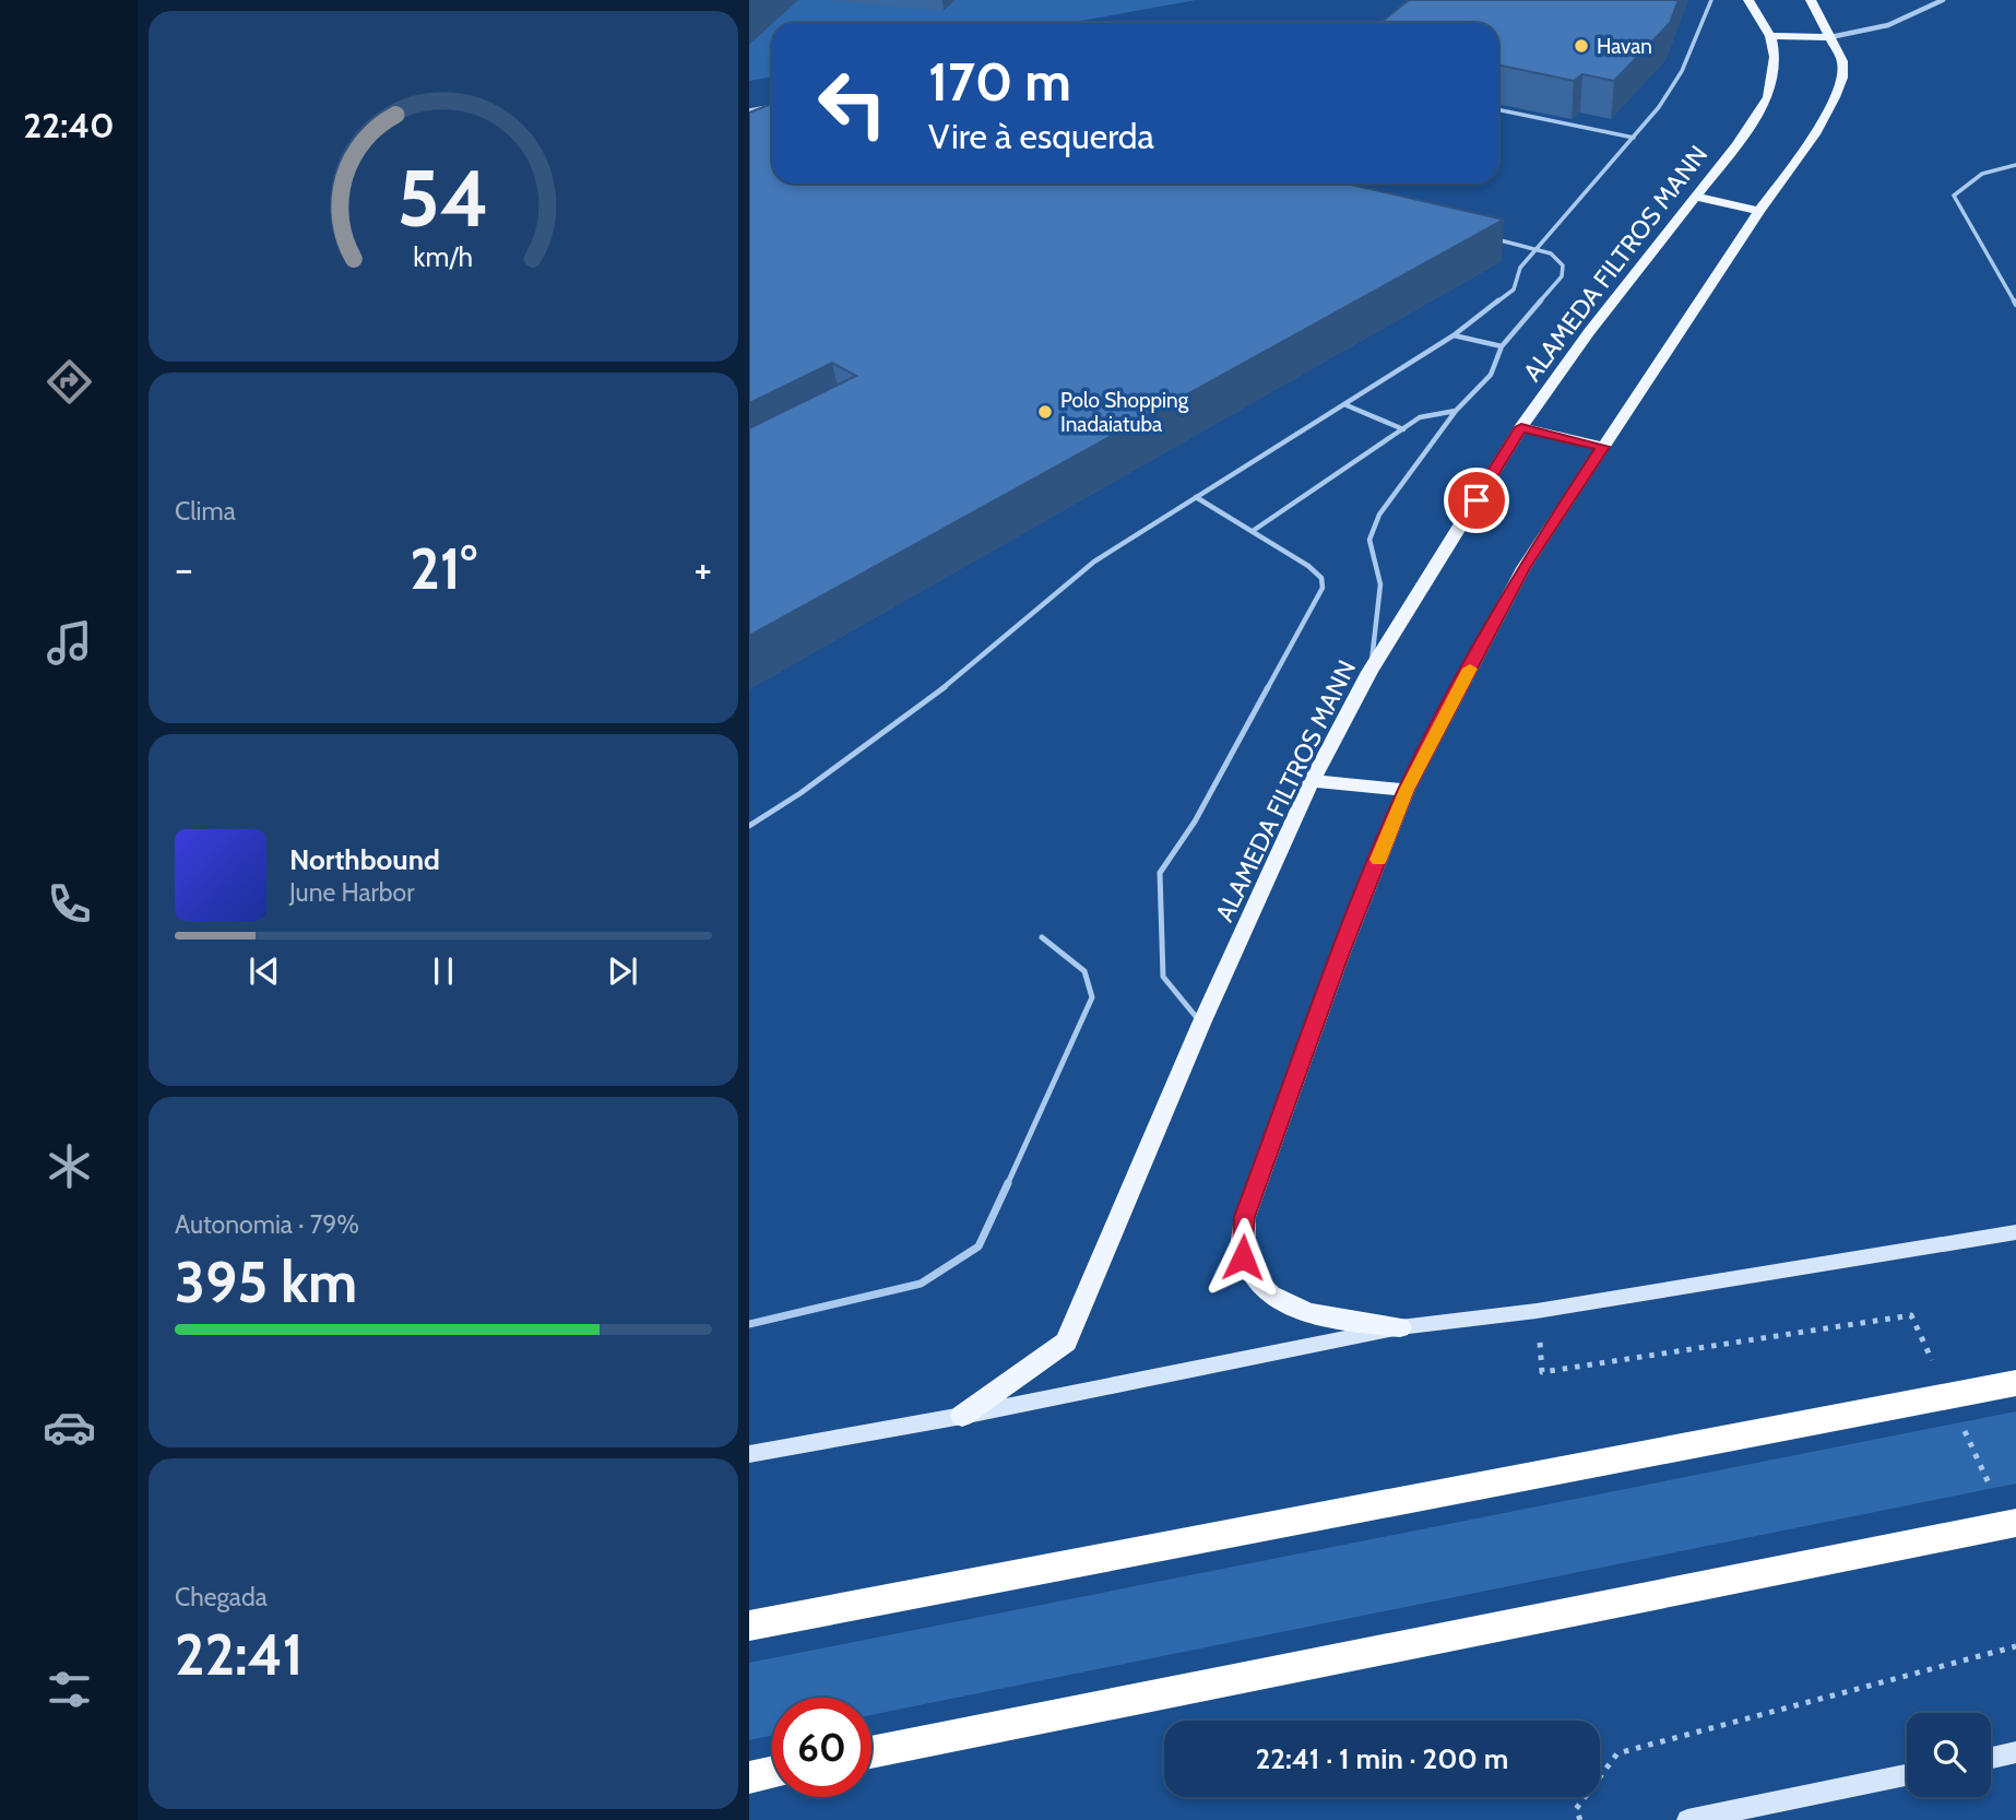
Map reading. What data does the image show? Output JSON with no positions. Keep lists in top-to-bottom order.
{
  "streets": {
    "main road": ["ALAMEDA FILTROS MANN"]
  },
  "places": ["Havan", "Polo Shopping Inadaiatuba"],
  "page": {
    "tabs": "22:40",
    "turn": ["170 m", "Vire à esquerda"],
    "tile": [
      "Clima",
      ["Autonomia · 79%", "395 km"],
      ["Chegada", "22:41"]
    ],
    "heat": ["−", "21°", "+"],
    "song": ["Northbound", "June Harbor"],
    "limit": "60",
    "trip": "22:41 · 1 min · 200 m",
    "gauge": ["54", "km/h"]
  }
}
